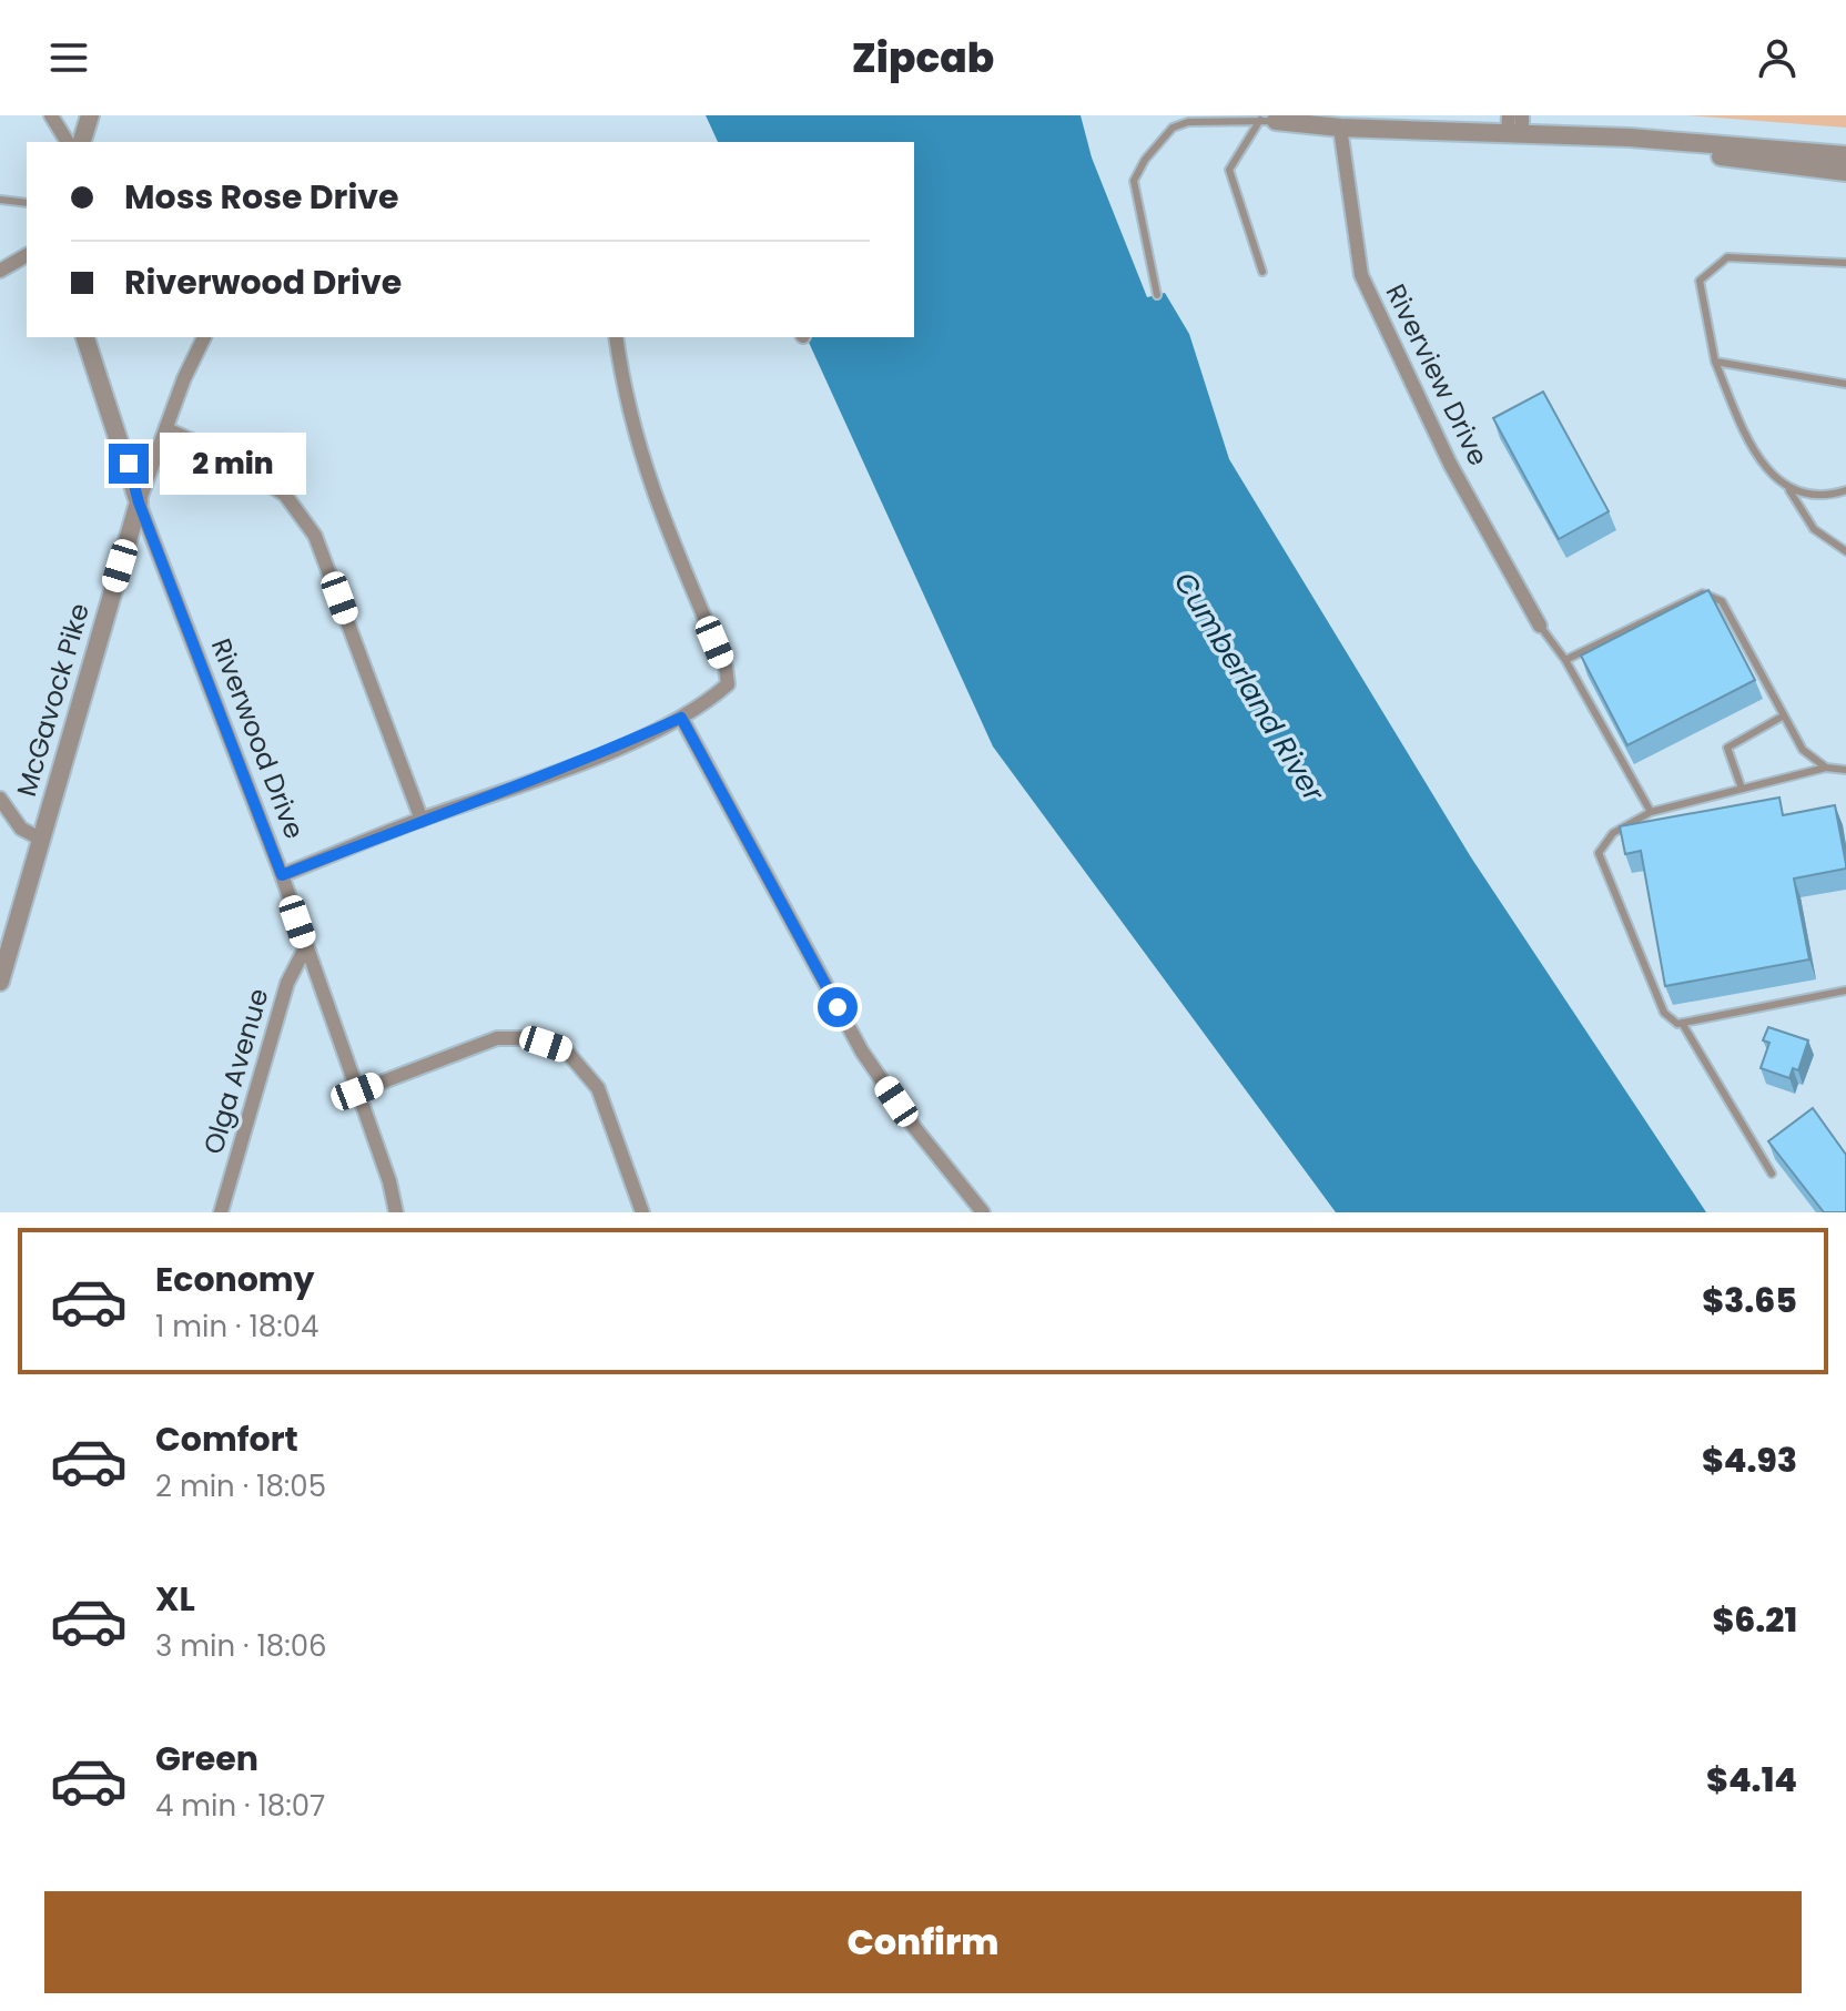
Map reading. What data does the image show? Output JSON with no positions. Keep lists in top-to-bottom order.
{
  "streets": {
    "street": [
      "Riverview Drive",
      "McGavock Pike",
      "Riverwood Drive",
      "Olga Avenue"
    ]
  },
  "crossings": [
    ["McGavock Pike", "Riverwood Drive"],
    ["Riverwood Drive", "Olga Avenue"]
  ],
  "water": ["Cumberland River"],
  "page": {
    "header": "Zipcab",
    "banner": ["Moss Rose Drive", "Riverwood Drive"],
    "bubble": "2 min",
    "list": [
      {
        "name": "Economy",
        "note": "1 min · 18:04",
        "value": "$3.65"
      },
      {
        "name": "Comfort",
        "note": "2 min · 18:05",
        "value": "$4.93"
      },
      {
        "name": "XL",
        "note": "3 min · 18:06",
        "value": "$6.21"
      },
      {
        "name": "Green",
        "note": "4 min · 18:07",
        "value": "$4.14"
      }
    ],
    "buttons": "Confirm"
  }
}
